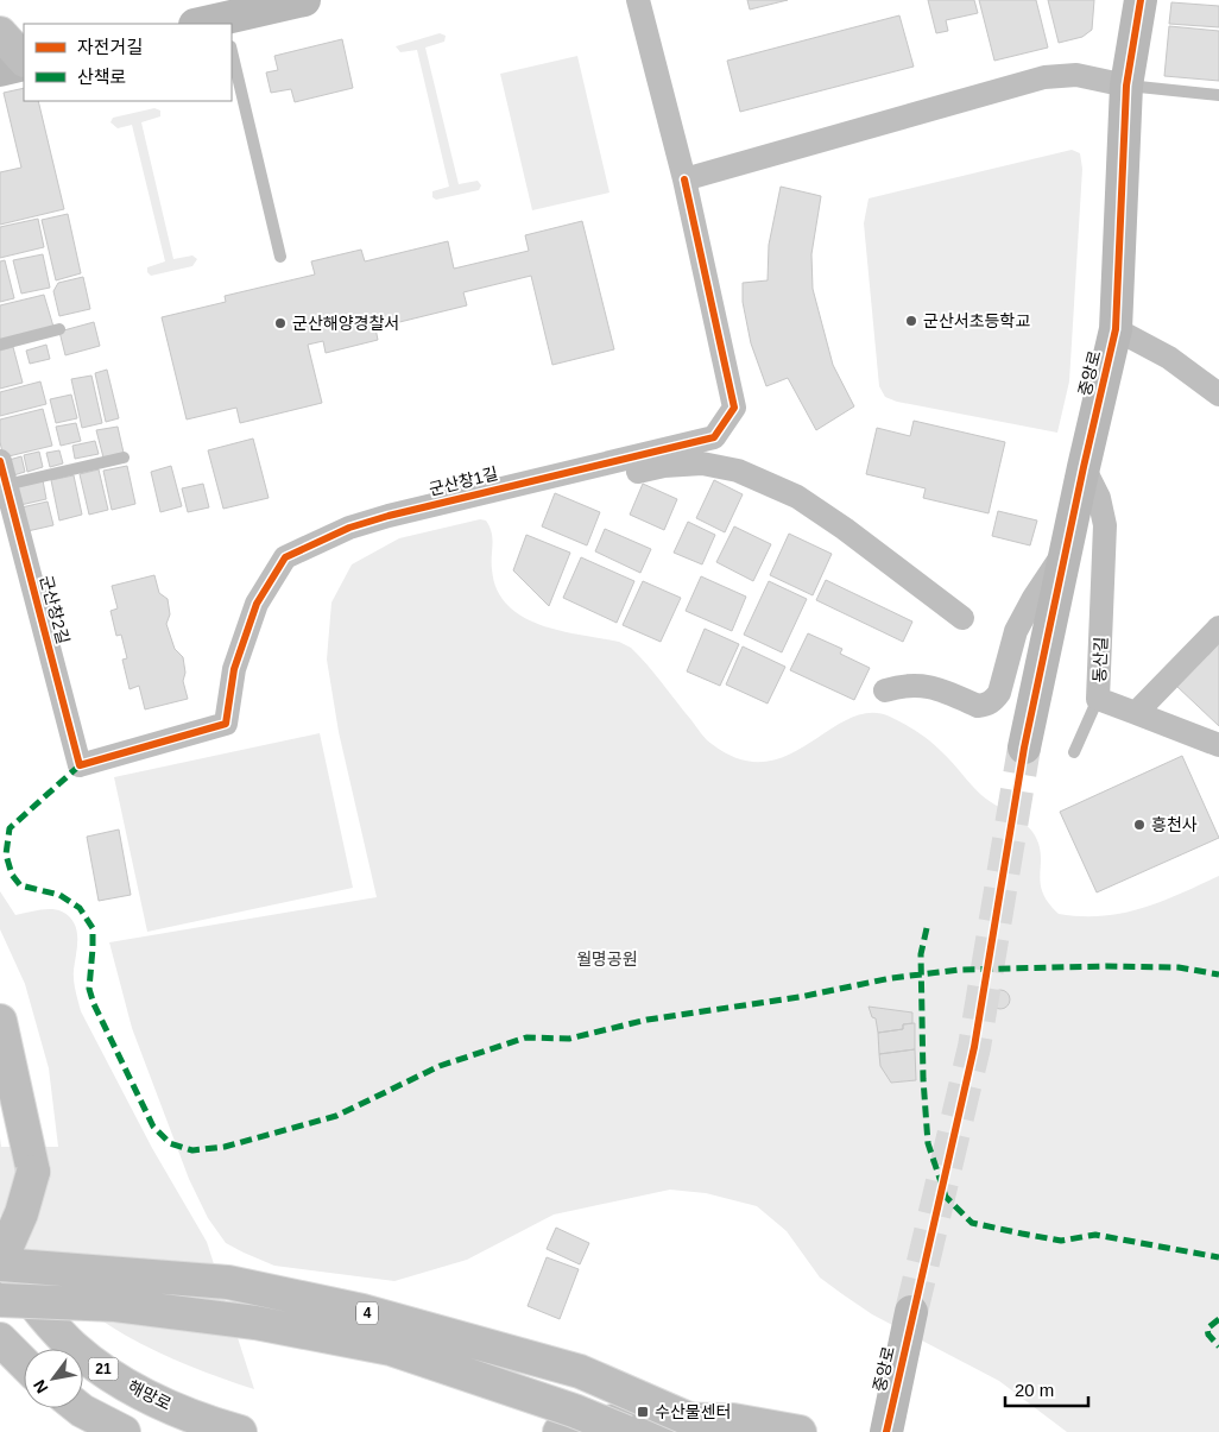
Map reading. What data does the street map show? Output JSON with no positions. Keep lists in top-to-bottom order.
{
  "streets": {
    "main road": ["4", "21", "해망로"],
    "street": [
      "중앙로",
      "군산창1길",
      "군산창2길",
      "동산길"
    ]
  },
  "crossings": [
    ["중앙로", "동산길"],
    ["군산창1길", "군산창2길"],
    ["4", "해망로"]
  ],
  "parks": ["월명공원"],
  "places": {
    "other": ["군산서초등학교", "군산해양경찰서", "흥천사"],
    "transit": ["수산물센터"]
  },
  "legend": ["자전거길", "산책로"],
  "scale_bar": "20 m",
  "north": "bottom left"
}
